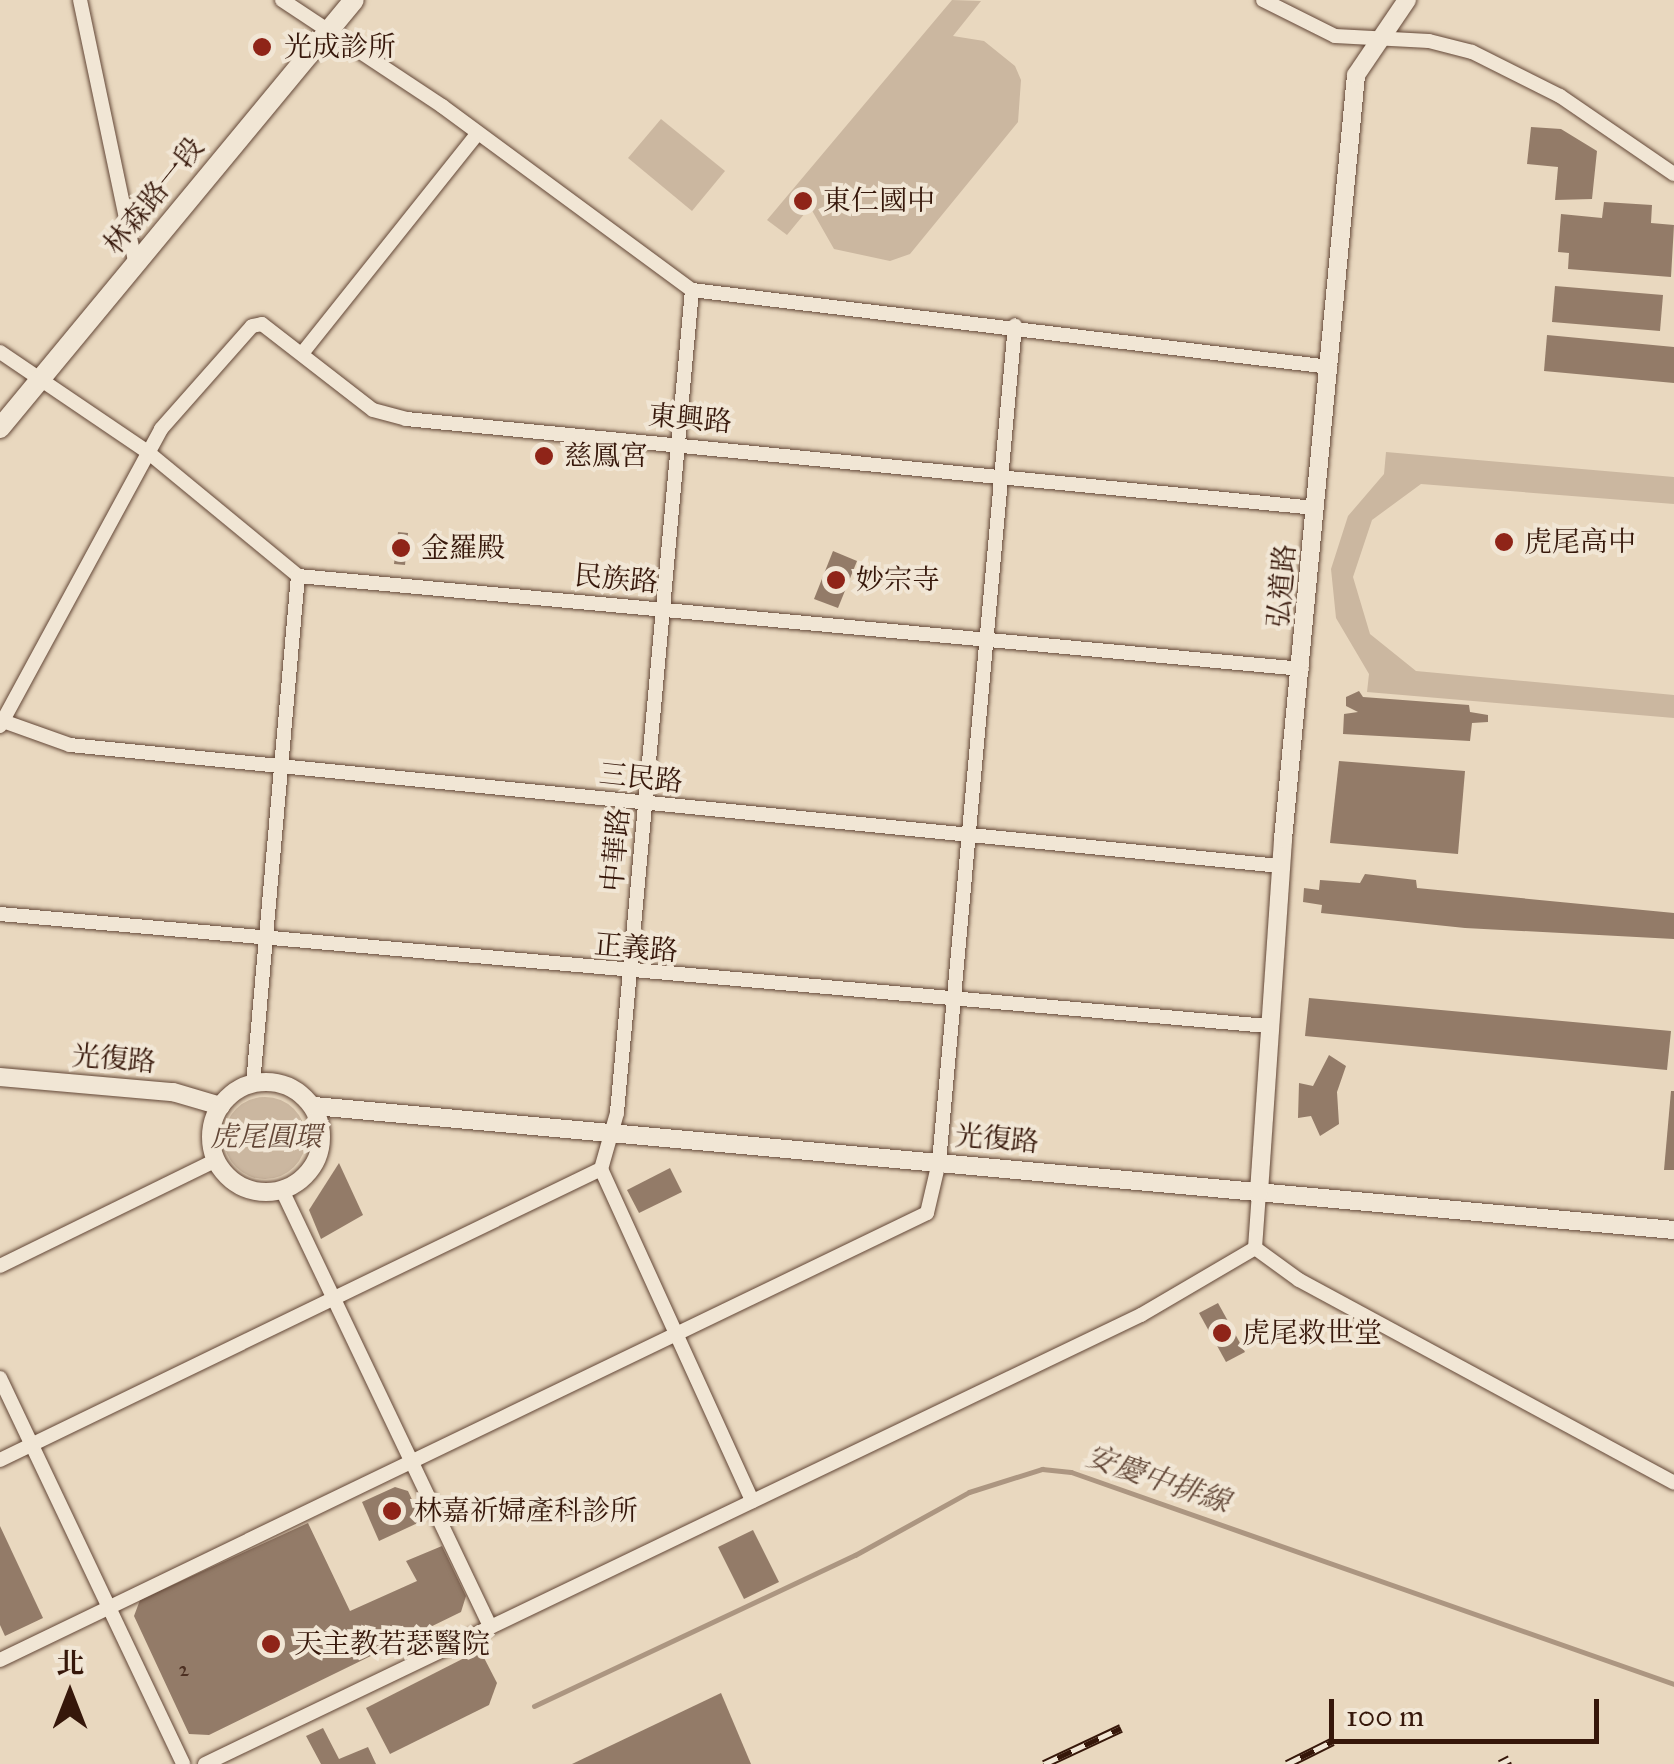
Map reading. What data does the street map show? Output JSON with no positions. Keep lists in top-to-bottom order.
{
  "streets": {
    "main road": ["林森路一段"],
    "street": [
      "東興路",
      "民族路",
      "弘道路",
      "三民路",
      "中華路",
      "正義路",
      "光復路"
    ]
  },
  "crossings": [
    ["東興路", "弘道路"],
    ["東興路", "中華路"],
    ["民族路", "弘道路"],
    ["民族路", "中華路"],
    ["弘道路", "三民路"],
    ["弘道路", "正義路"],
    ["弘道路", "光復路"],
    ["三民路", "中華路"],
    ["中華路", "正義路"],
    ["中華路", "光復路"]
  ],
  "water": ["安慶中排線"],
  "parks": ["虎尾圓環"],
  "places": [
    "光成診所",
    "東仁國中",
    "慈鳳宮",
    "虎尾高中",
    "金羅殿",
    "妙宗寺",
    "虎尾救世堂",
    "林嘉祈婦產科診所",
    "天主教若瑟醫院"
  ],
  "house_numbers": ["2"],
  "scale_bar": "100 m",
  "north": "top"
}
